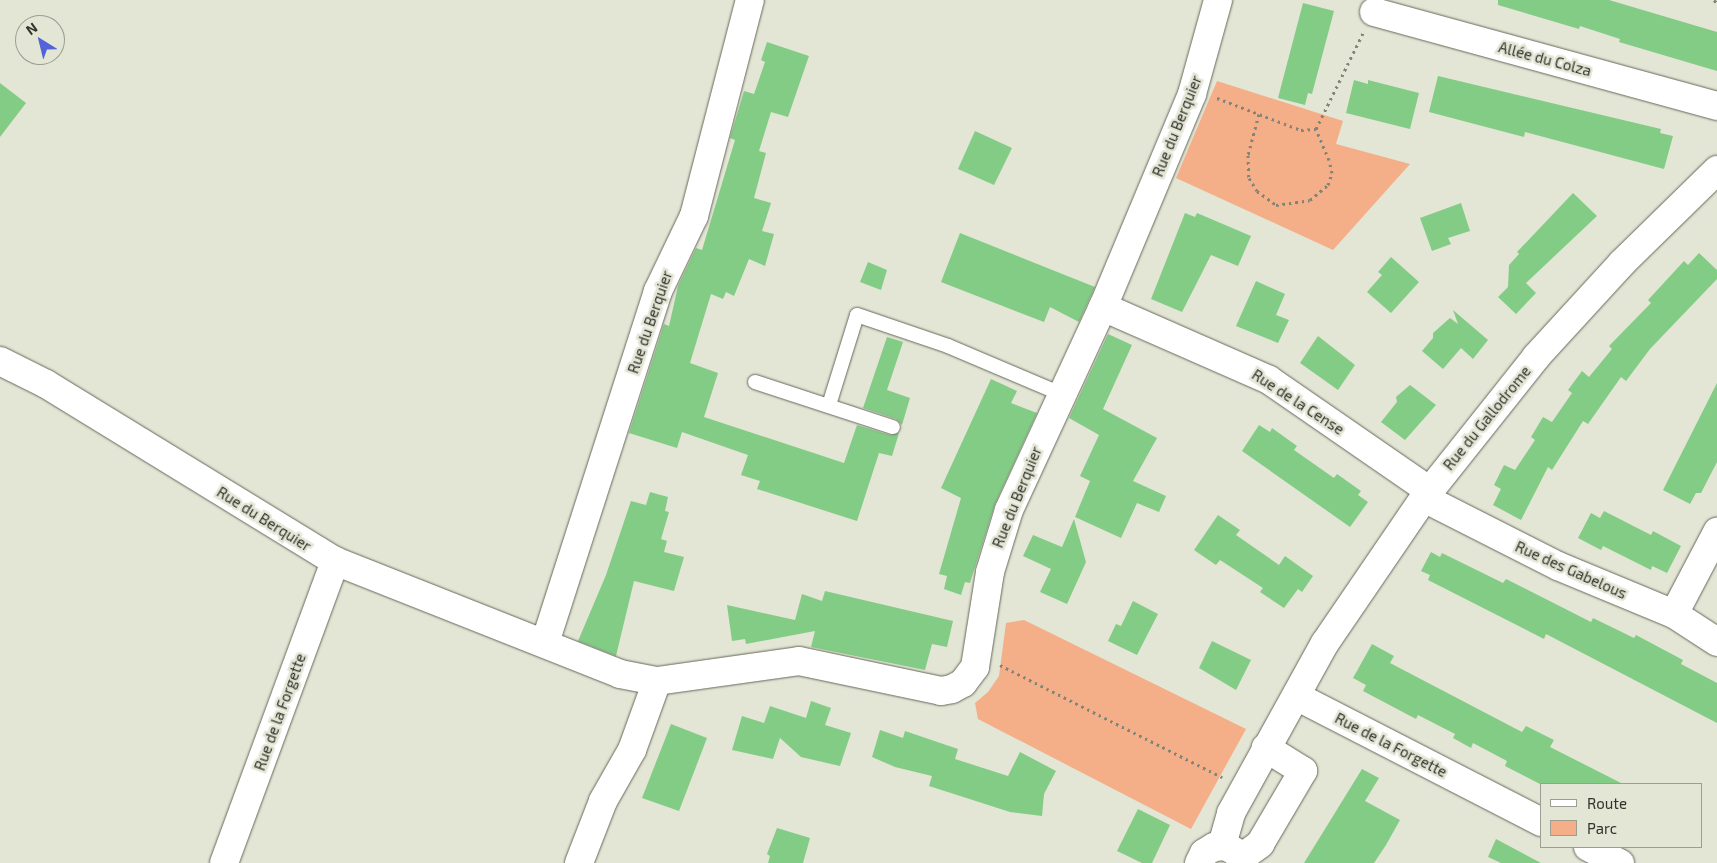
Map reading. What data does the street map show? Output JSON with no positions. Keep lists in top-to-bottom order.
{
  "streets": {
    "street": [
      "Allée du Colza",
      "Rue du Berquier",
      "Rue de la Cense",
      "Rue du Gallodrome",
      "Rue des Gabelous",
      "Rue de la Forgette"
    ]
  },
  "crossings": [
    ["Rue du Berquier", "Rue de la Cense"],
    ["Rue du Berquier", "Rue de la Forgette"],
    ["Rue de la Cense", "Rue du Gallodrome"],
    ["Rue de la Cense", "Rue des Gabelous"],
    ["Rue du Gallodrome", "Rue des Gabelous"],
    ["Rue du Gallodrome", "Rue de la Forgette"]
  ],
  "legend": ["Route", "Parc"],
  "north": "top left"
}
